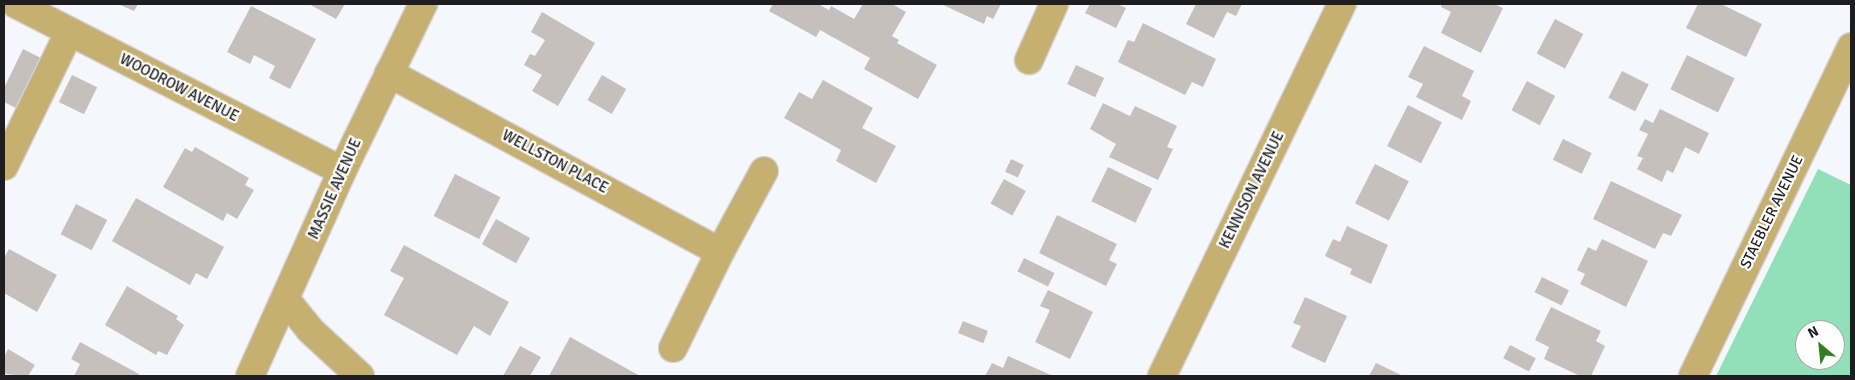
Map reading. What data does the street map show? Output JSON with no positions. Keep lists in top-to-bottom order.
{
  "streets": {
    "street": [
      "WOODROW AVENUE",
      "WELLSTON PLACE",
      "MASSIE AVENUE",
      "KENNISON AVENUE",
      "STAEBLER AVENUE"
    ]
  },
  "crossings": [
    ["WOODROW AVENUE", "MASSIE AVENUE"],
    ["WELLSTON PLACE", "MASSIE AVENUE"]
  ],
  "north": "top left"
}
